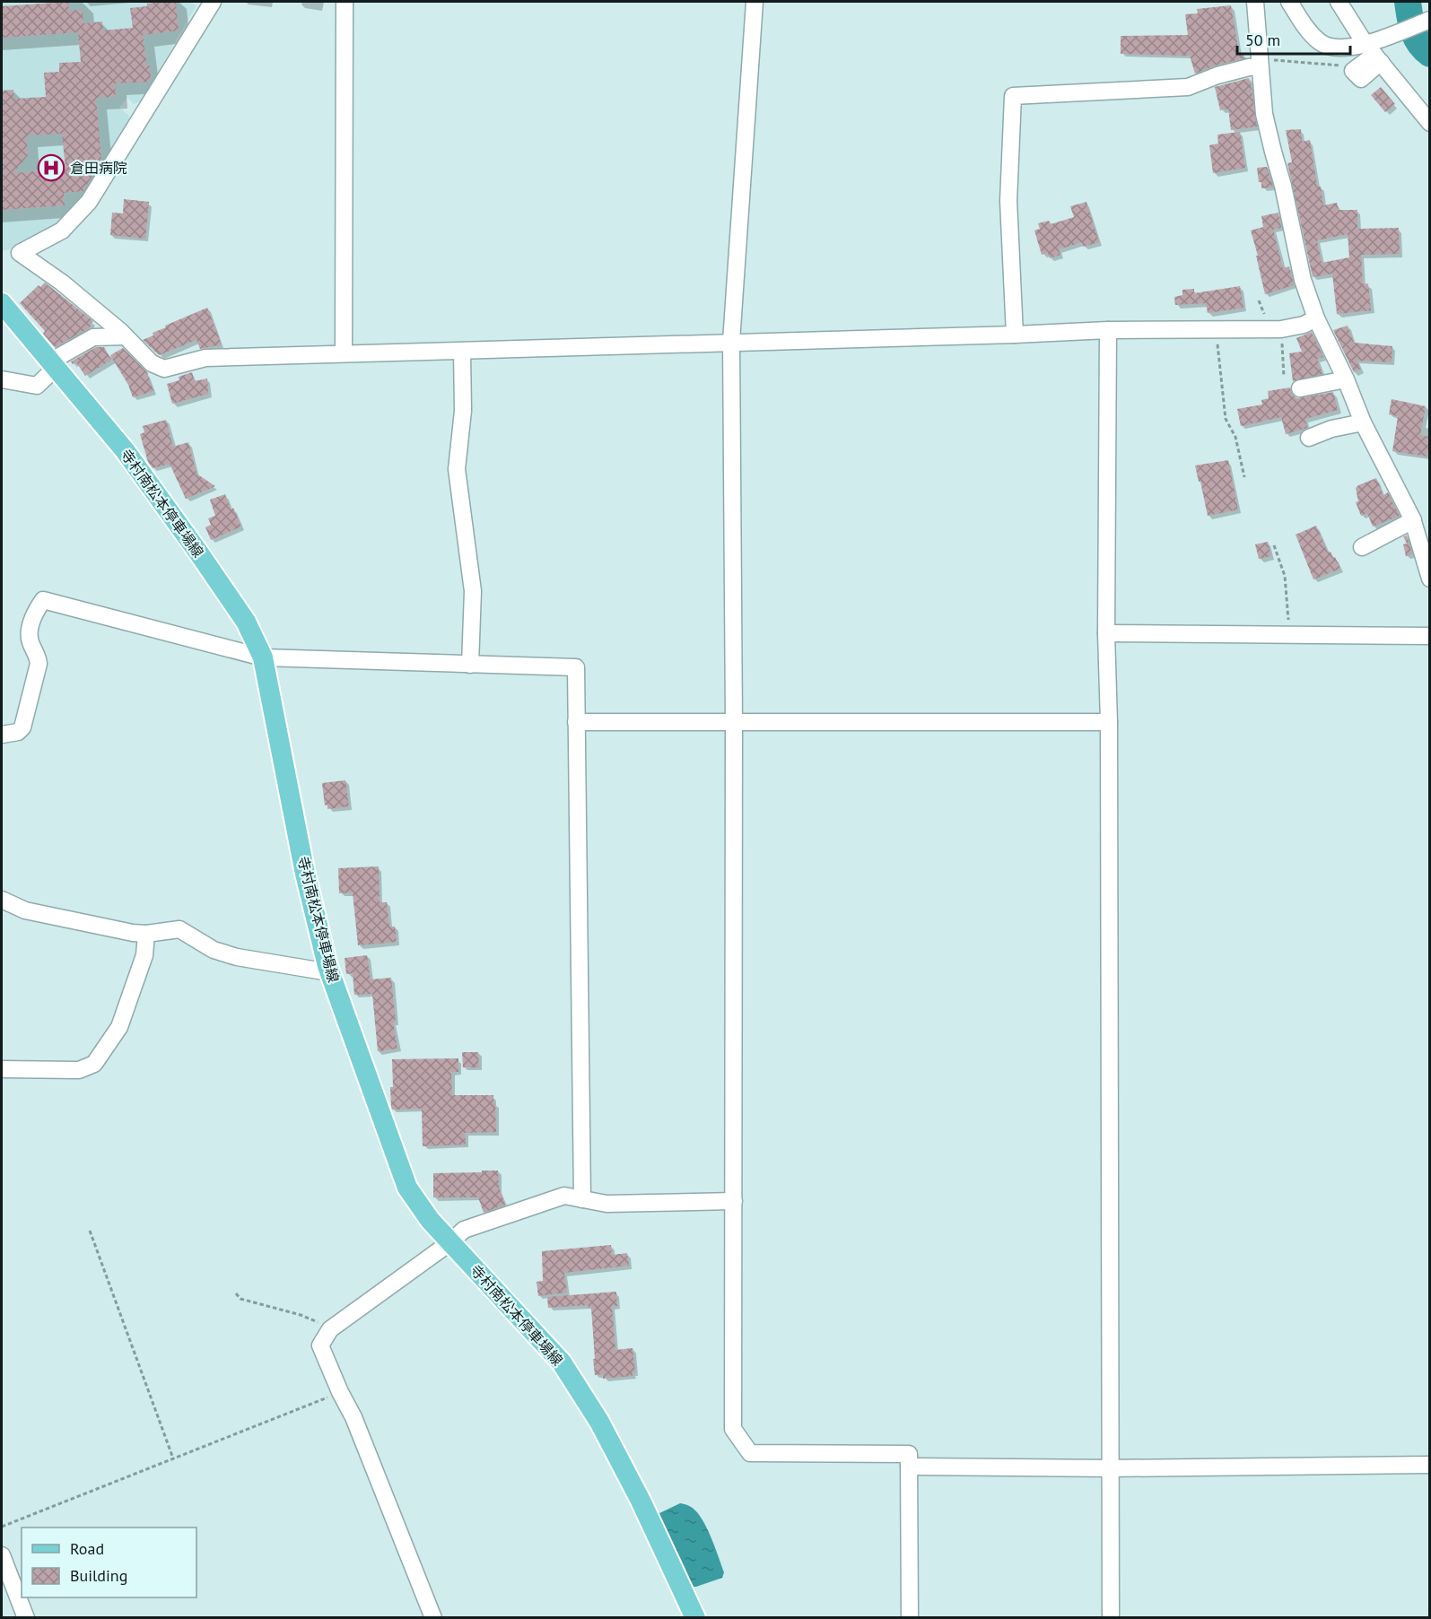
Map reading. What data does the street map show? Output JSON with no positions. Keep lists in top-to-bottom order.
{
  "streets": {
    "main road": ["寺村南松本停車場線"]
  },
  "places": {
    "hospital": ["倉田病院"]
  },
  "legend": ["Road", "Building"],
  "scale_bar": "50 m"
}
